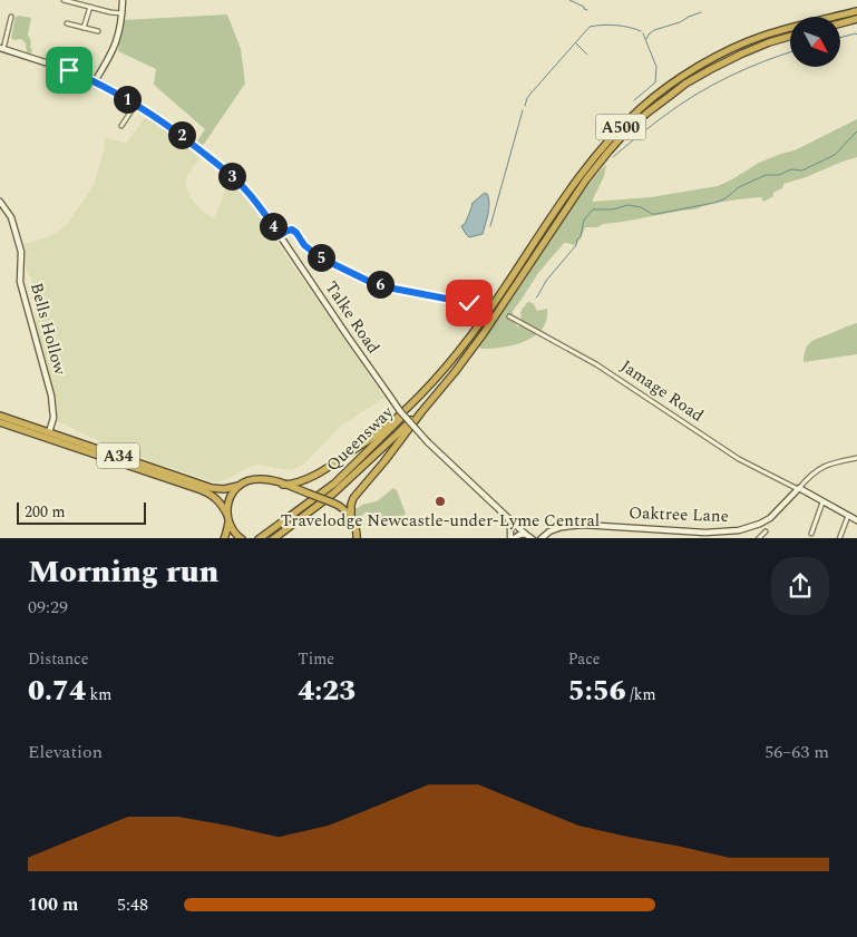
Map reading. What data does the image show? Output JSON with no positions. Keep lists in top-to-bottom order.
{
  "streets": {
    "highway": ["A500", "Queensway", "A34"],
    "street": [
      "Talke Road",
      "Bells Hollow",
      "Jamage Road",
      "Oaktree Lane"
    ]
  },
  "crossings": [
    ["A500", "Queensway"],
    ["Talke Road", "Oaktree Lane"],
    ["Bells Hollow", "A34"],
    ["Jamage Road", "Oaktree Lane"]
  ],
  "places": ["Travelodge Newcastle-under-Lyme Central"],
  "scale_bar": "200 m",
  "north": "bottom right",
  "page": {
    "pins": [
      "1",
      "2",
      "3",
      "4",
      "5",
      "6"
    ],
    "scale": "200 m",
    "heading": ["Morning run", "09:29"],
    "stats": [
      ["Distance", "0.74 km"],
      ["Time", "4:23"],
      ["Pace", "5:56 /km"]
    ],
    "chart": ["Elevation", "56–63 m"],
    "list": [
      {
        "name": "100 m",
        "note": "5:48"
      }
    ]
  }
}
